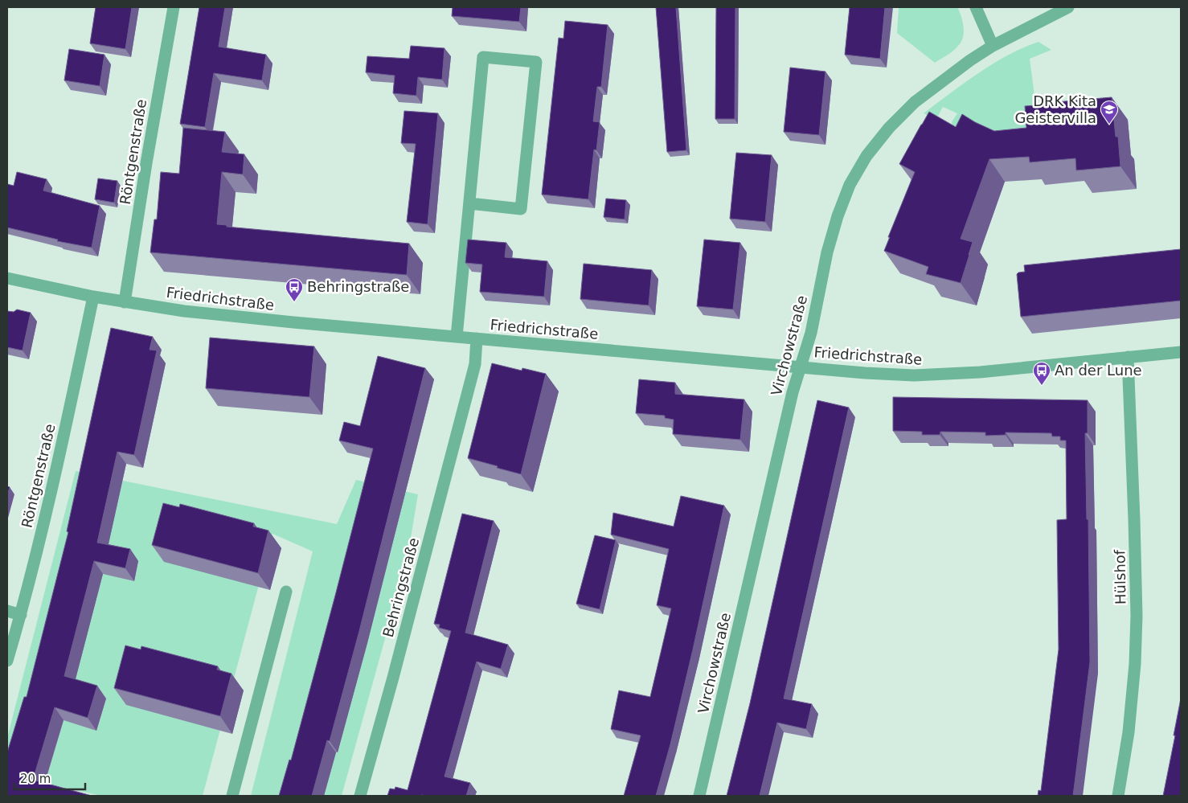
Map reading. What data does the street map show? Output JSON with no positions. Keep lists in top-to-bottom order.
{
  "streets": {
    "street": [
      "Röntgenstraße",
      "Friedrichstraße",
      "Virchowstraße",
      "Hülshof",
      "Behringstraße"
    ]
  },
  "crossings": [
    ["Röntgenstraße", "Friedrichstraße"],
    ["Friedrichstraße", "Virchowstraße"],
    ["Friedrichstraße", "Hülshof"],
    ["Friedrichstraße", "Behringstraße"]
  ],
  "places": {
    "school or university": ["DRK Kita Geistervilla"],
    "bus stop": ["Behringstraße", "An der Lune"]
  },
  "scale_bar": "20 m"
}
